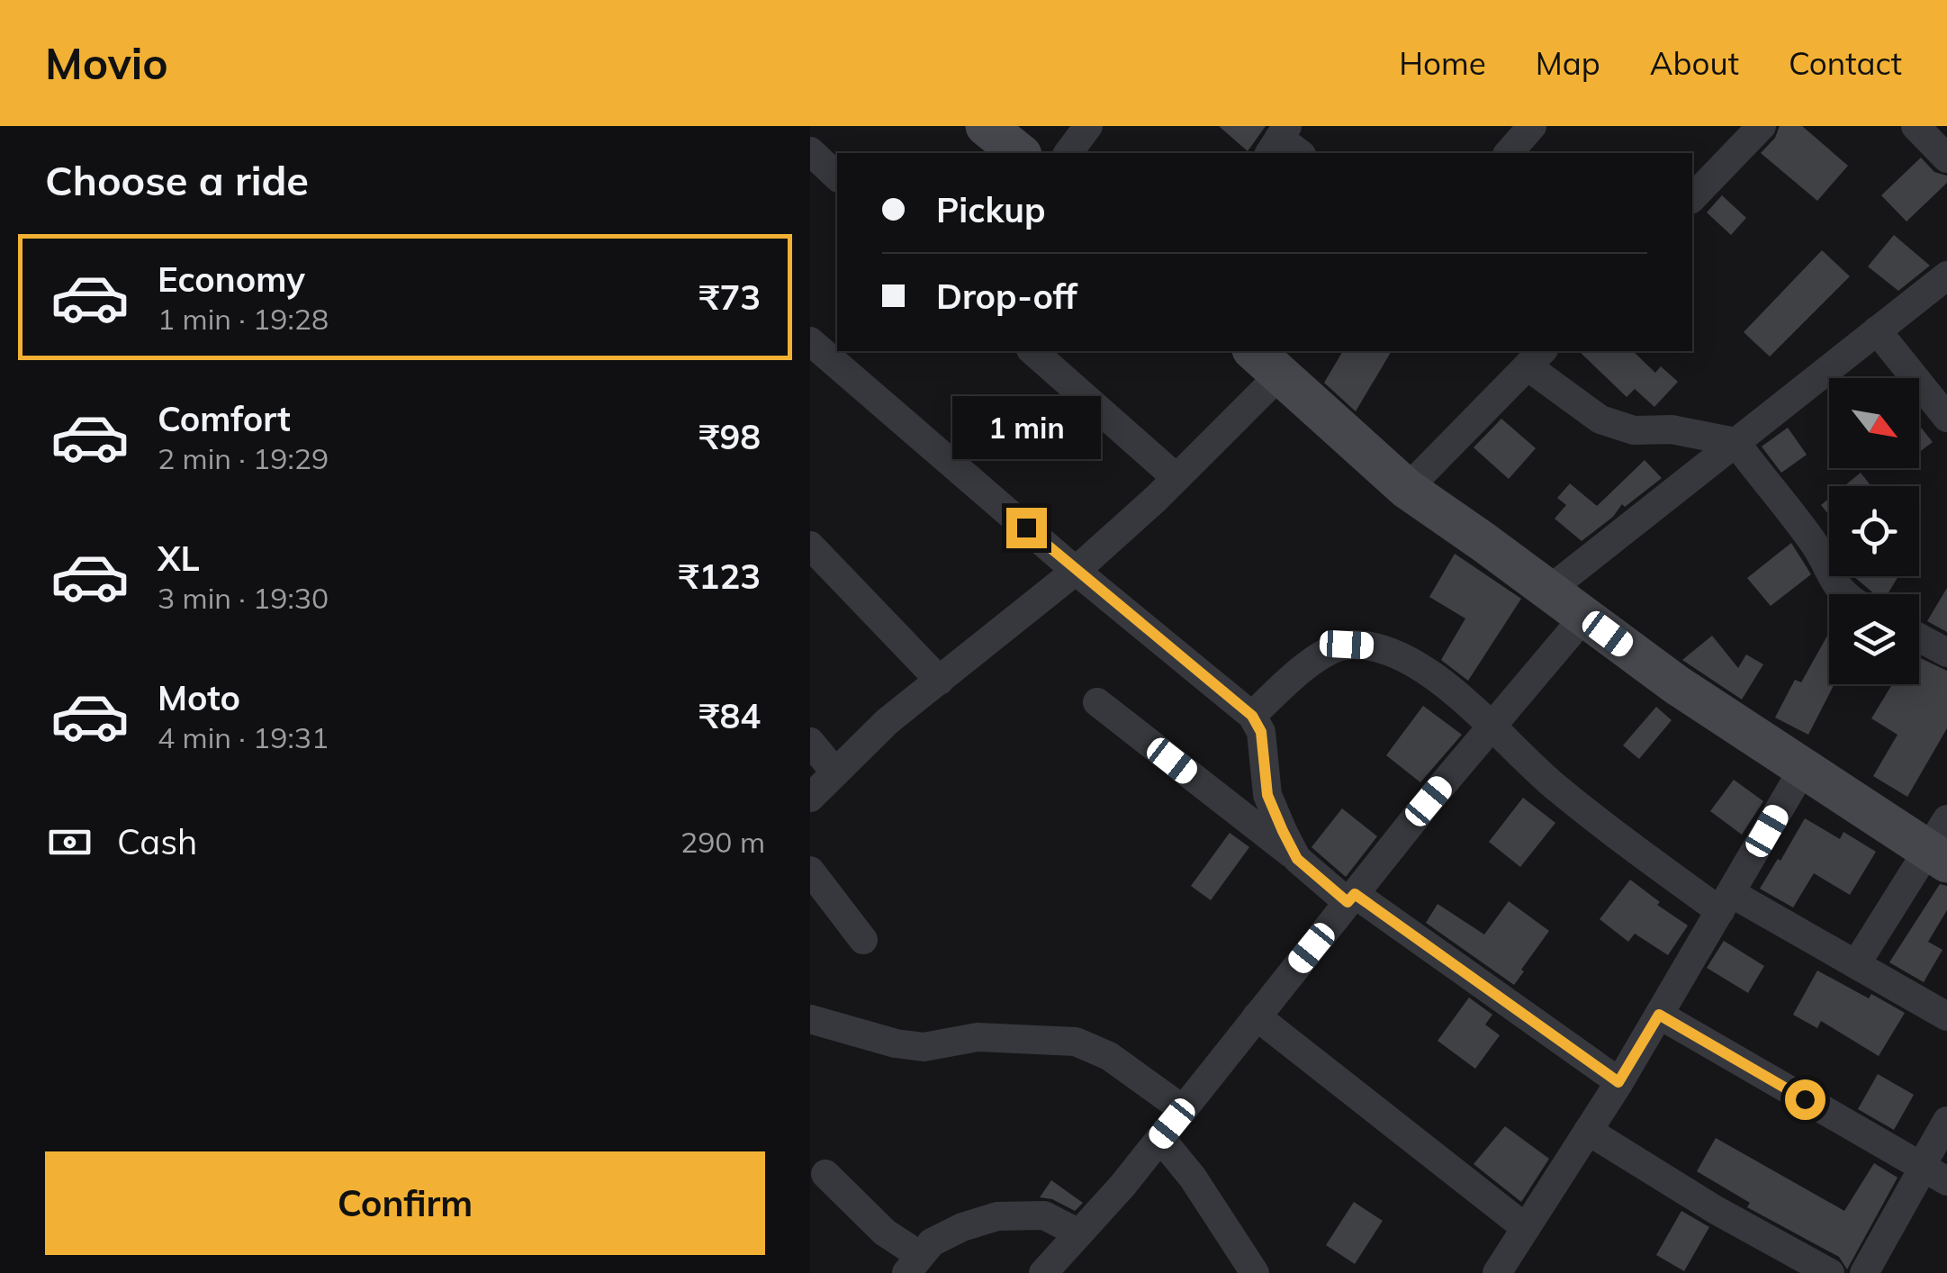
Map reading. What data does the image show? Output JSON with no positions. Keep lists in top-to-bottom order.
{
  "north": "bottom right",
  "page": {
    "header": "Movio",
    "nav": [
      "Home",
      "Map",
      "About",
      "Contact"
    ],
    "heading": "Choose a ride",
    "banner": ["Pickup", "Drop-off"],
    "list": [
      {
        "name": "Economy",
        "note": "1 min · 19:28",
        "value": "₹73"
      },
      {
        "name": "Comfort",
        "note": "2 min · 19:29",
        "value": "₹98"
      },
      {
        "name": "XL",
        "note": "3 min · 19:30",
        "value": "₹123"
      },
      {
        "name": "Moto",
        "note": "4 min · 19:31",
        "value": "₹84"
      }
    ],
    "bubble": "1 min",
    "pay": ["Cash", "290 m"],
    "buttons": "Confirm"
  }
}
